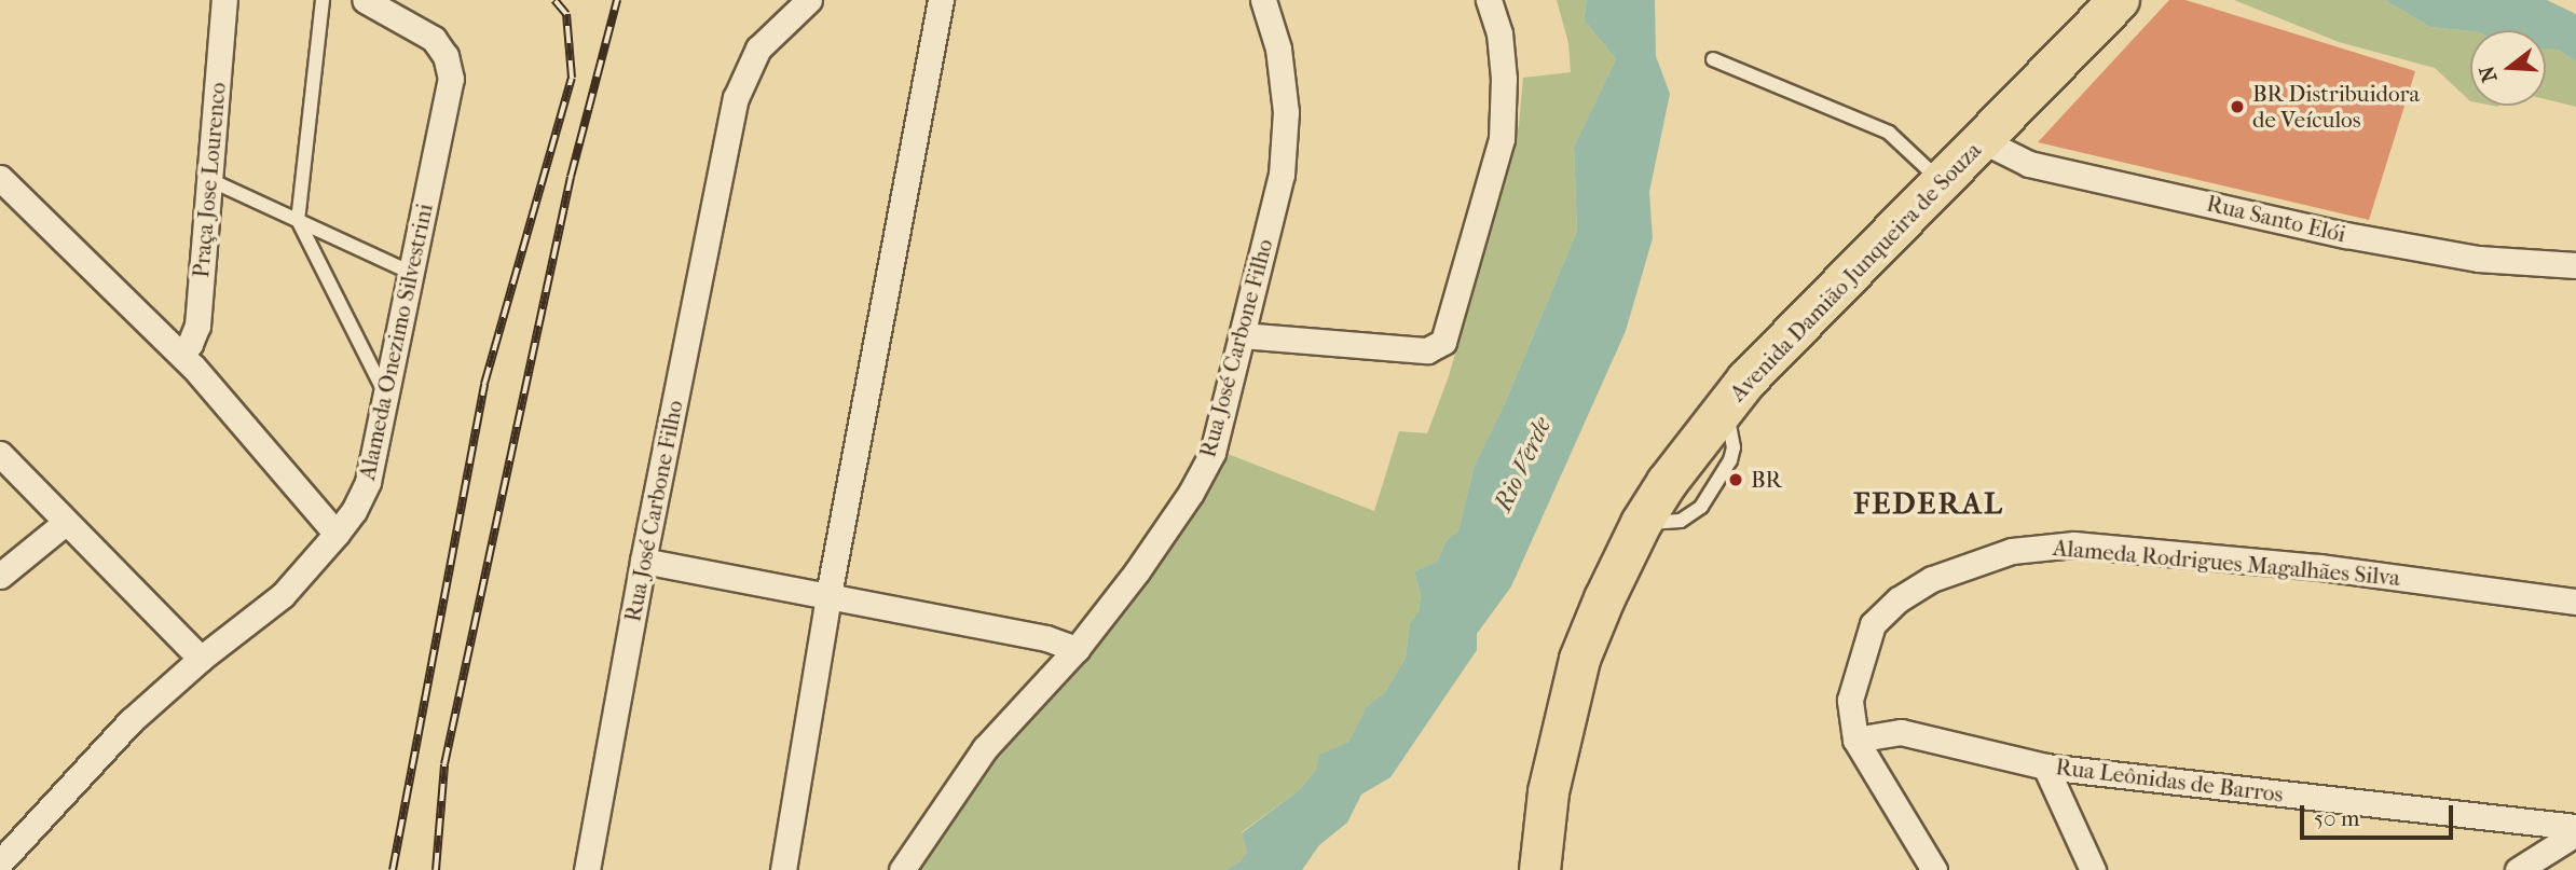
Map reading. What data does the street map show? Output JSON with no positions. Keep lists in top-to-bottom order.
{
  "streets": {
    "main road": ["Avenida Damião Junqueira de Souza"],
    "street": [
      "Praça Jose Lourenco",
      "Rua Santo Elói",
      "Alameda Onezimo Silvestrini",
      "Rua José Carbone Filho",
      "Alameda Rodrigues Magalhães Silva",
      "Rua Leônidas de Barros"
    ]
  },
  "crossings": [
    ["Rua Santo Elói", "Avenida Damião Junqueira de Souza"],
    ["Alameda Rodrigues Magalhães Silva", "Rua Leônidas de Barros"]
  ],
  "districts": ["FEDERAL"],
  "water": ["Rio Verde"],
  "places": ["BR Distribuidora de Veículos", "BR"],
  "scale_bar": "50 m",
  "north": "left"
}
